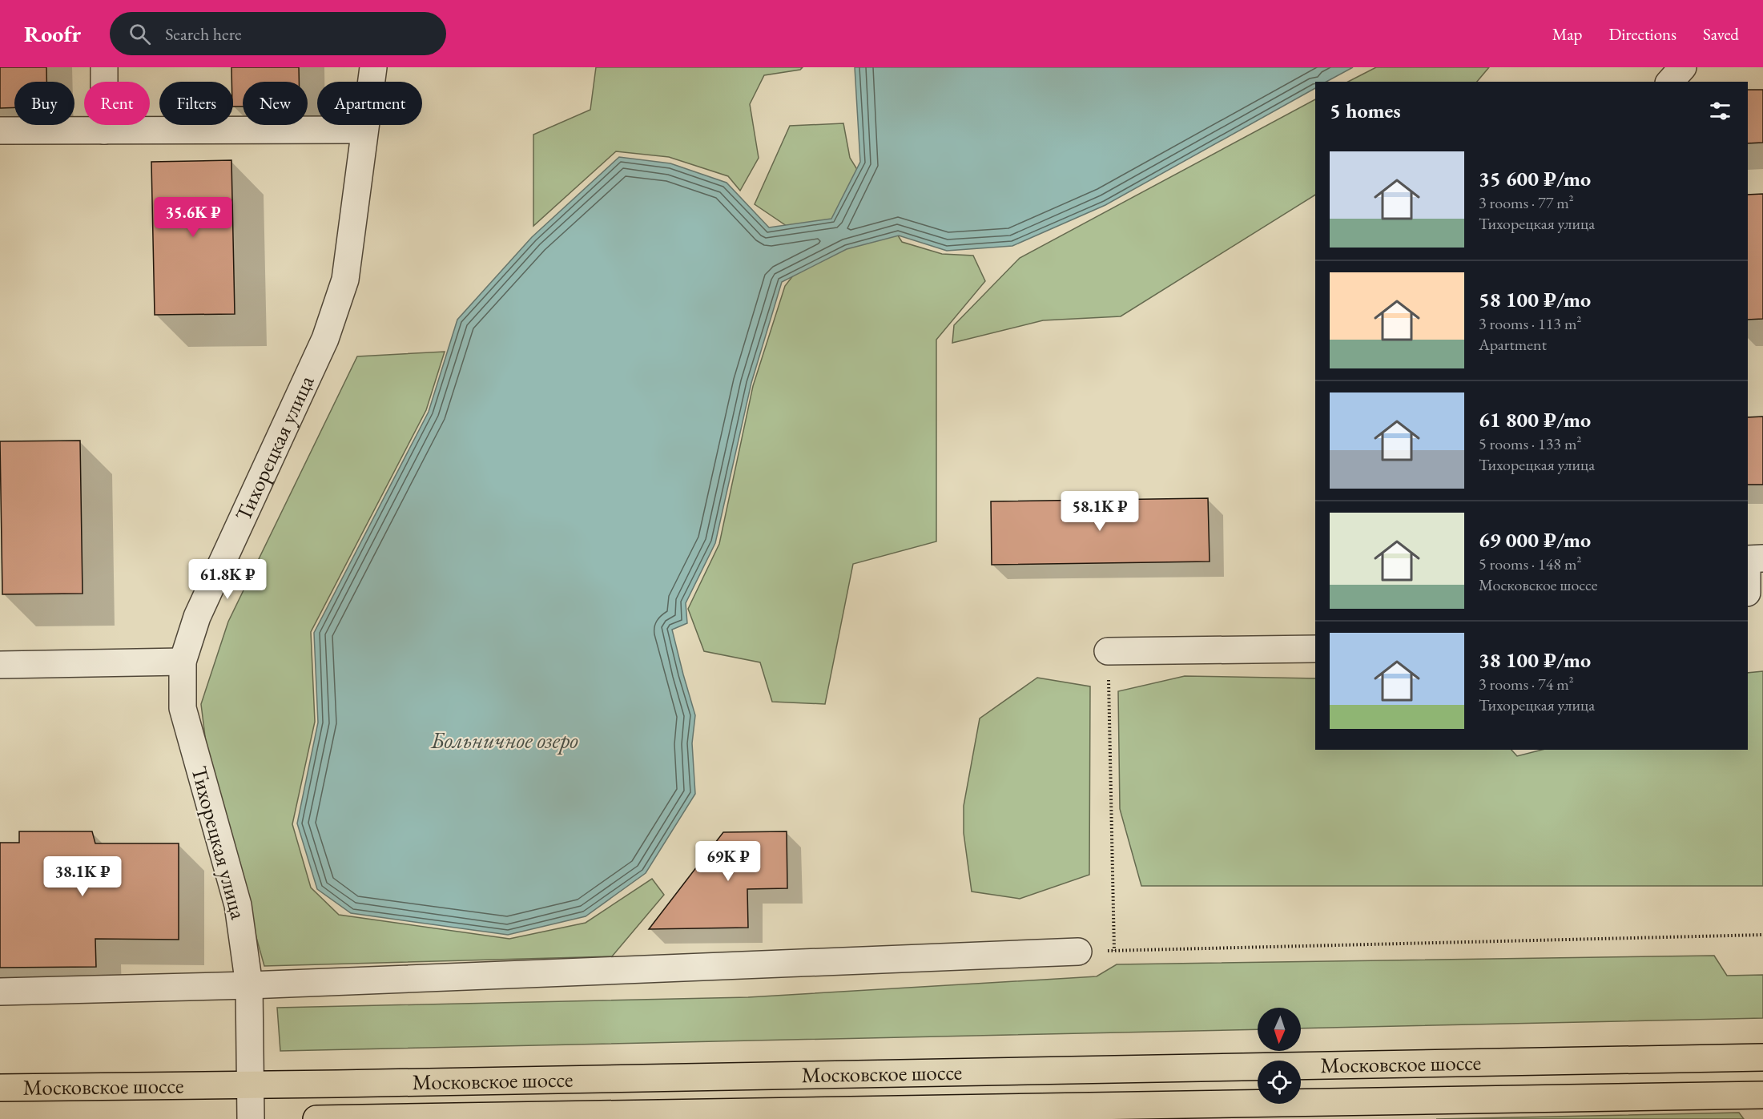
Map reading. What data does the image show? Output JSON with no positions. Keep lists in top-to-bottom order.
{
  "streets": {
    "main road": ["Московское шоссе"],
    "street": ["Тихорецкая улица"]
  },
  "crossings": [
    ["Тихорецкая улица", "Московское шоссе"]
  ],
  "water": ["Больничное озеро"],
  "north": "bottom",
  "page": {
    "header": "Roofr",
    "search": "Search here",
    "nav": ["Map", "Directions", "Saved"],
    "chip": [
      "Buy",
      "Rent",
      "Filters",
      "New",
      "Apartment"
    ],
    "heading": "5 homes",
    "list": [
      {
        "name": "35 600 ₽/mo",
        "note": "3 rooms · 77 m² · Тихорецкая улица"
      },
      {
        "name": "58 100 ₽/mo",
        "note": "3 rooms · 113 m² · Apartment"
      },
      {
        "name": "61 800 ₽/mo",
        "note": "5 rooms · 133 m² · Тихорецкая улица"
      },
      {
        "name": "69 000 ₽/mo",
        "note": "5 rooms · 148 m² · Московское шоссе"
      },
      {
        "name": "38 100 ₽/mo",
        "note": "3 rooms · 74 m² · Тихорецкая улица"
      }
    ],
    "price": [
      "35.6K ₽",
      "58.1K ₽",
      "61.8K ₽",
      "69K ₽",
      "38.1K ₽"
    ]
  }
}
